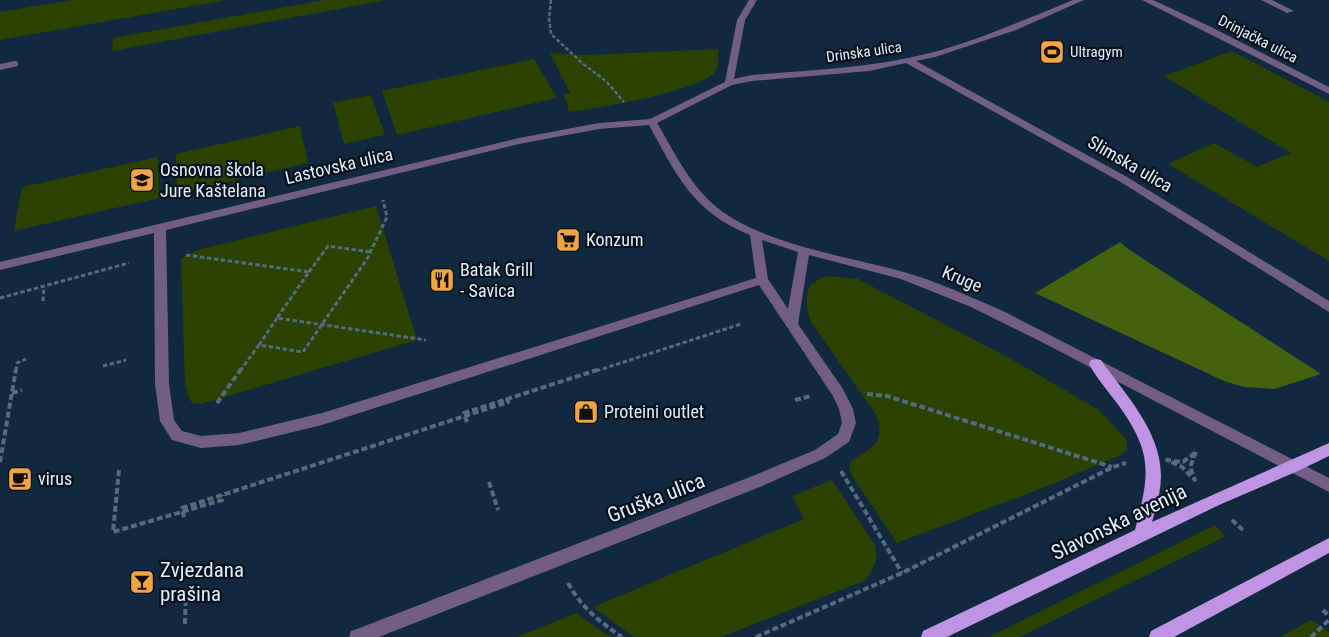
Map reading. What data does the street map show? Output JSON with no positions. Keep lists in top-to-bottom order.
{
  "streets": {
    "main road": ["Slavonska avenija"],
    "street": [
      "Drinjačka ulica",
      "Drinska ulica",
      "Slimska ulica",
      "Lastovska ulica",
      "Kruge",
      "Gruška ulica"
    ]
  },
  "crossings": [
    ["Drinska ulica", "Slimska ulica"],
    ["Drinska ulica", "Lastovska ulica"],
    ["Drinska ulica", "Kruge"],
    ["Lastovska ulica", "Kruge"],
    ["Kruge", "Gruška ulica"],
    ["Kruge", "Slavonska avenija"]
  ],
  "places": {
    "sports": ["Ultragym"],
    "school or university": ["Osnovna škola Jure Kaštelana"],
    "supermarket": ["Konzum"],
    "restaurant": ["Batak Grill - Savica"],
    "shop": ["Proteini outlet"],
    "cafe": ["virus"],
    "bar": ["Zvjezdana prašina"]
  }
}
